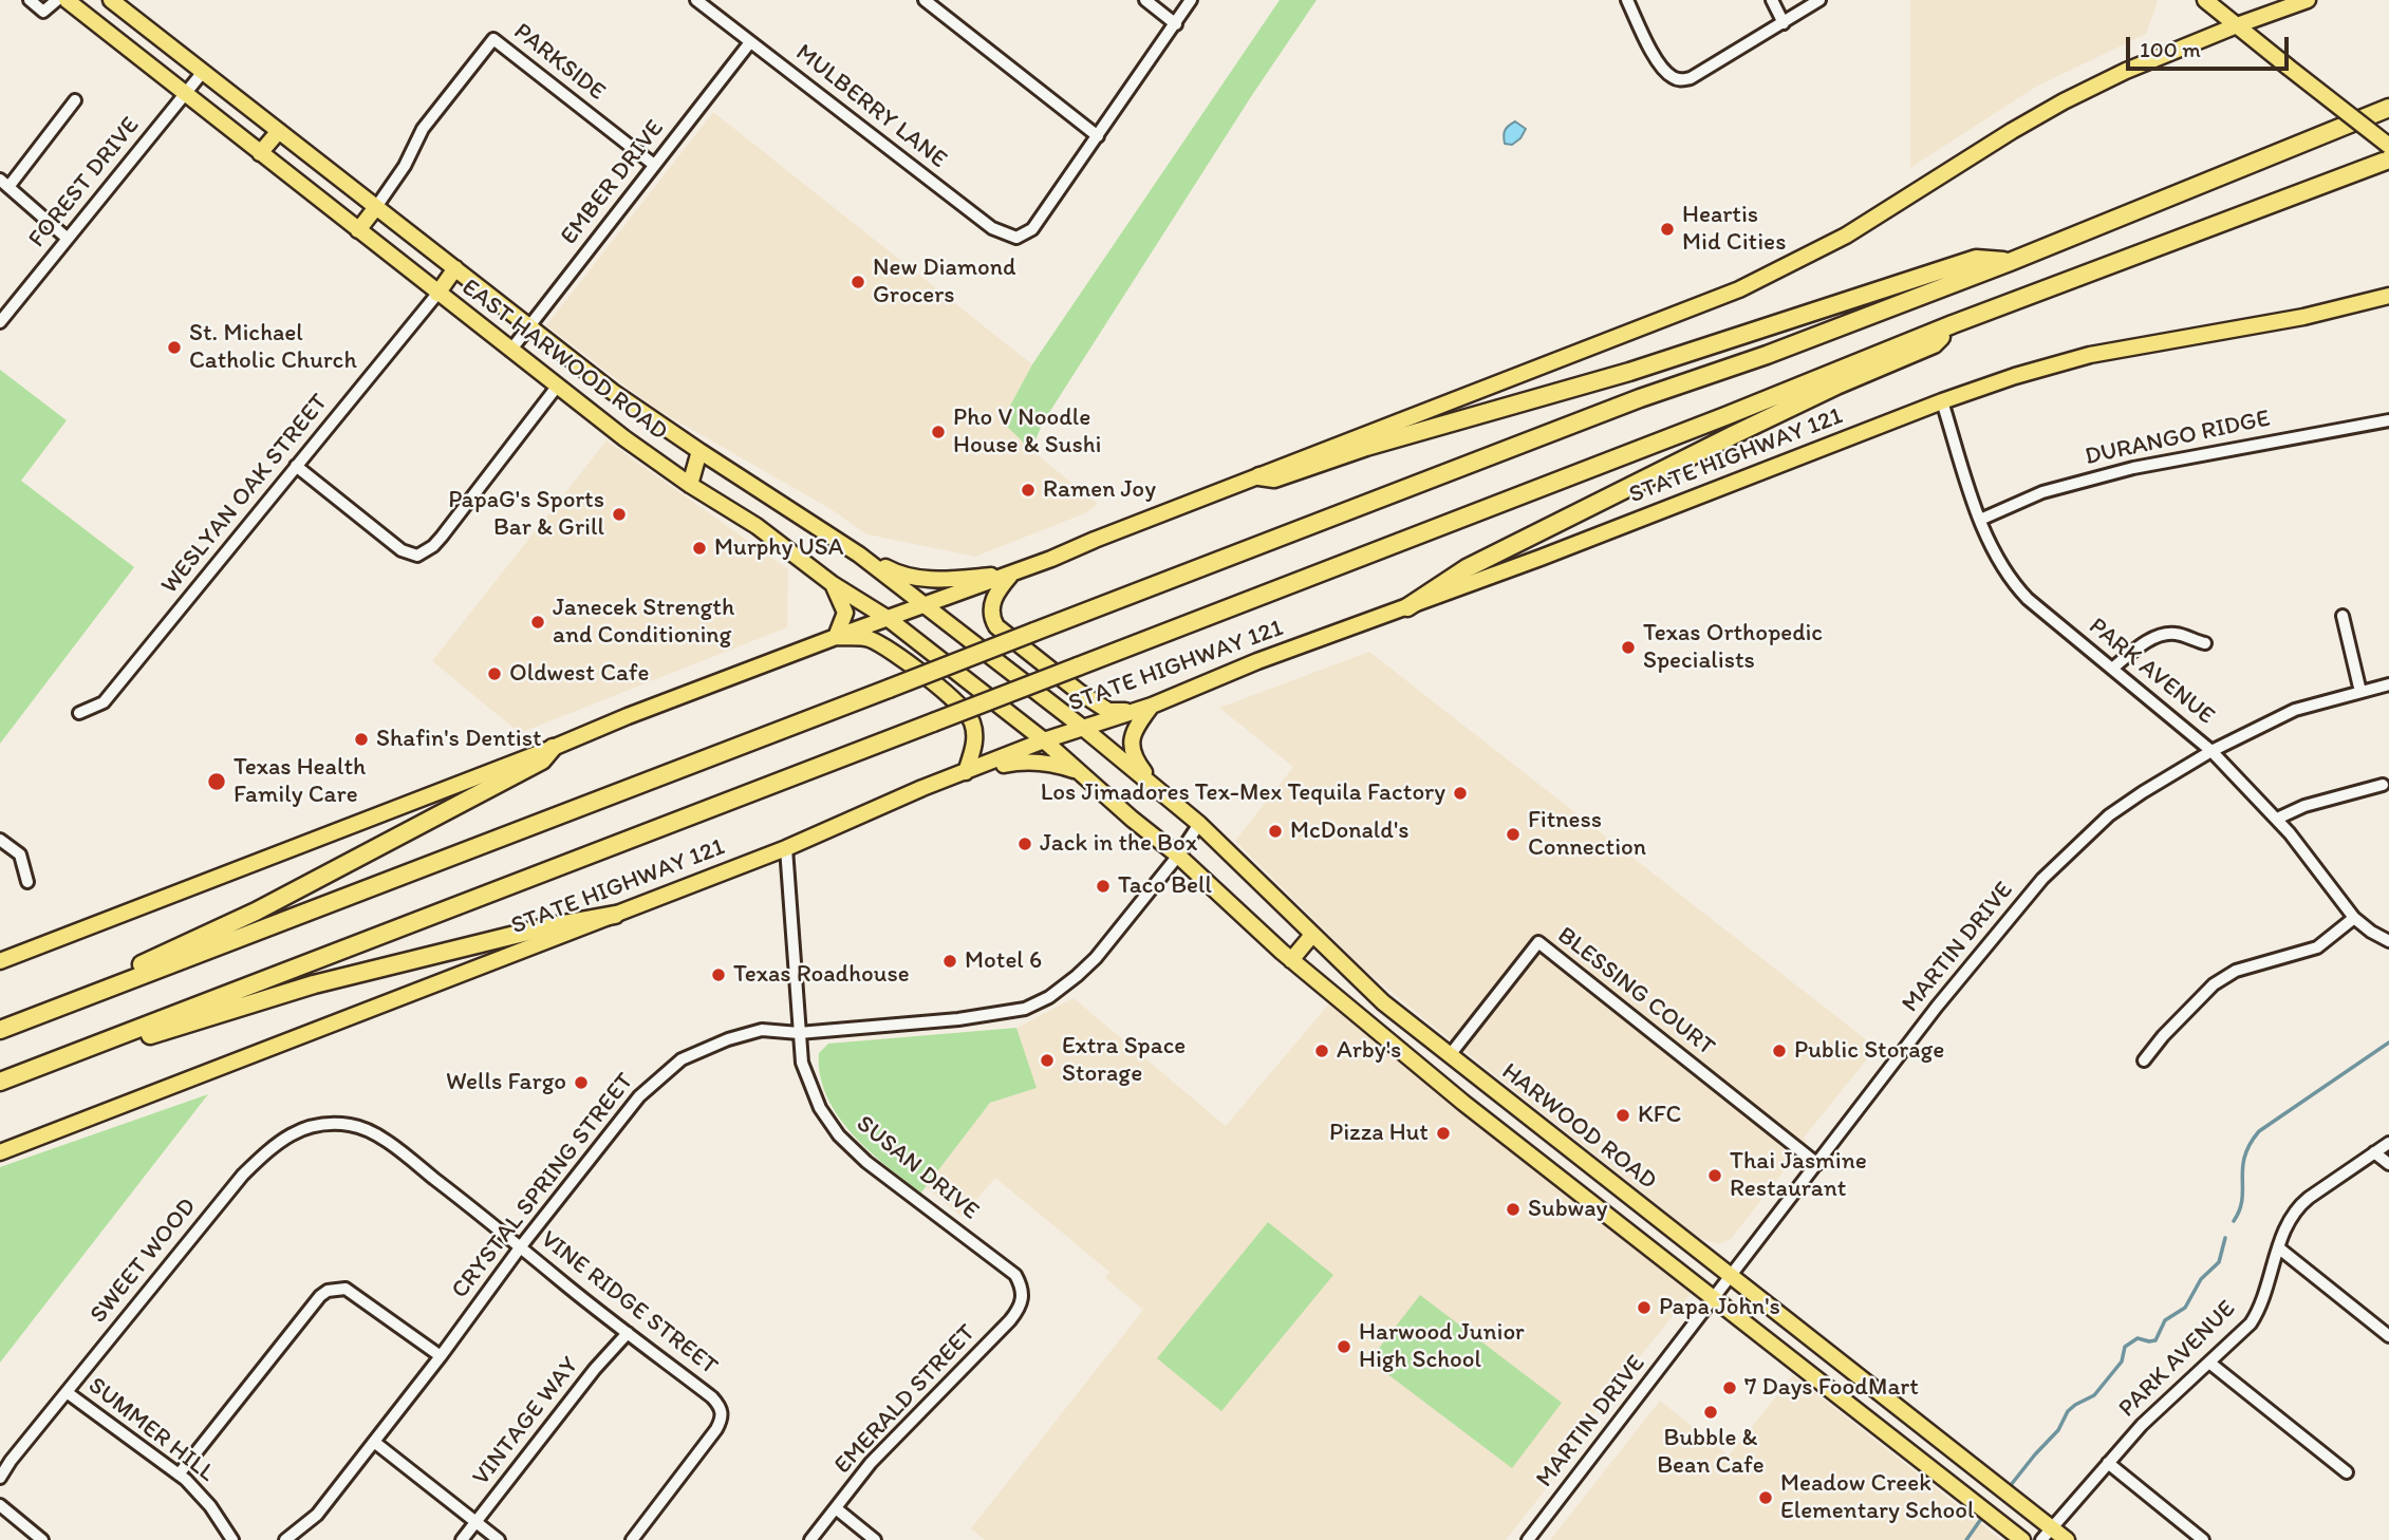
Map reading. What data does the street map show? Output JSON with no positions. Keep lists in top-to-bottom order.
{
  "streets": {
    "main road": ["EAST HARWOOD ROAD", "STATE HIGHWAY 121", "HARWOOD ROAD"],
    "street": [
      "PARKSIDE",
      "MULBERRY LANE",
      "FOREST DRIVE",
      "EMBER DRIVE",
      "DURANGO RIDGE",
      "WESLYAN OAK STREET",
      "PARK AVENUE",
      "MARTIN DRIVE",
      "BLESSING COURT",
      "SUSAN DRIVE",
      "CRYSTAL SPRING STREET",
      "SWEET WOOD",
      "VINE RIDGE STREET",
      "EMERALD STREET",
      "VINTAGE WAY",
      "SUMMER HILL"
    ]
  },
  "crossings": [
    ["PARKSIDE", "EMBER DRIVE"],
    ["PARKSIDE", "EAST HARWOOD ROAD"],
    ["MULBERRY LANE", "EMBER DRIVE"],
    ["FOREST DRIVE", "EAST HARWOOD ROAD"],
    ["EMBER DRIVE", "EAST HARWOOD ROAD"],
    ["EAST HARWOOD ROAD", "STATE HIGHWAY 121"],
    ["EAST HARWOOD ROAD", "WESLYAN OAK STREET"],
    ["EAST HARWOOD ROAD", "HARWOOD ROAD"],
    ["DURANGO RIDGE", "PARK AVENUE"],
    ["STATE HIGHWAY 121", "PARK AVENUE"],
    ["STATE HIGHWAY 121", "HARWOOD ROAD"],
    ["STATE HIGHWAY 121", "SUSAN DRIVE"],
    ["PARK AVENUE", "MARTIN DRIVE"],
    ["PARK AVENUE", "HARWOOD ROAD"],
    ["MARTIN DRIVE", "BLESSING COURT"],
    ["MARTIN DRIVE", "HARWOOD ROAD"],
    ["BLESSING COURT", "HARWOOD ROAD"],
    ["HARWOOD ROAD", "CRYSTAL SPRING STREET"],
    ["SUSAN DRIVE", "CRYSTAL SPRING STREET"],
    ["SUSAN DRIVE", "EMERALD STREET"],
    ["CRYSTAL SPRING STREET", "VINE RIDGE STREET"],
    ["SWEET WOOD", "VINE RIDGE STREET"],
    ["SWEET WOOD", "SUMMER HILL"],
    ["VINE RIDGE STREET", "VINTAGE WAY"]
  ],
  "places": [
    "Heartis Mid Cities",
    "New Diamond Grocers",
    "St. Michael Catholic Church",
    "Pho V Noodle House & Sushi",
    "Ramen Joy",
    "PapaG's Sports Bar & Grill",
    "Murphy USA",
    "Janecek Strength and Conditioning",
    "Texas Orthopedic Specialists",
    "Oldwest Cafe",
    "Shafin's Dentist",
    "Texas Health Family Care",
    "Los Jimadores Tex-Mex Tequila Factory",
    "McDonald's",
    "Fitness Connection",
    "Jack in the Box",
    "Taco Bell",
    "Motel 6",
    "Texas Roadhouse",
    "Arby's",
    "Public Storage",
    "Extra Space Storage",
    "Wells Fargo",
    "KFC",
    "Pizza Hut",
    "Thai Jasmine Restaurant",
    "Subway",
    "Papa John's",
    "Harwood Junior High School",
    "7 Days FoodMart",
    "Bubble & Bean Cafe",
    "Meadow Creek Elementary School"
  ],
  "scale_bar": "100 m"
}
